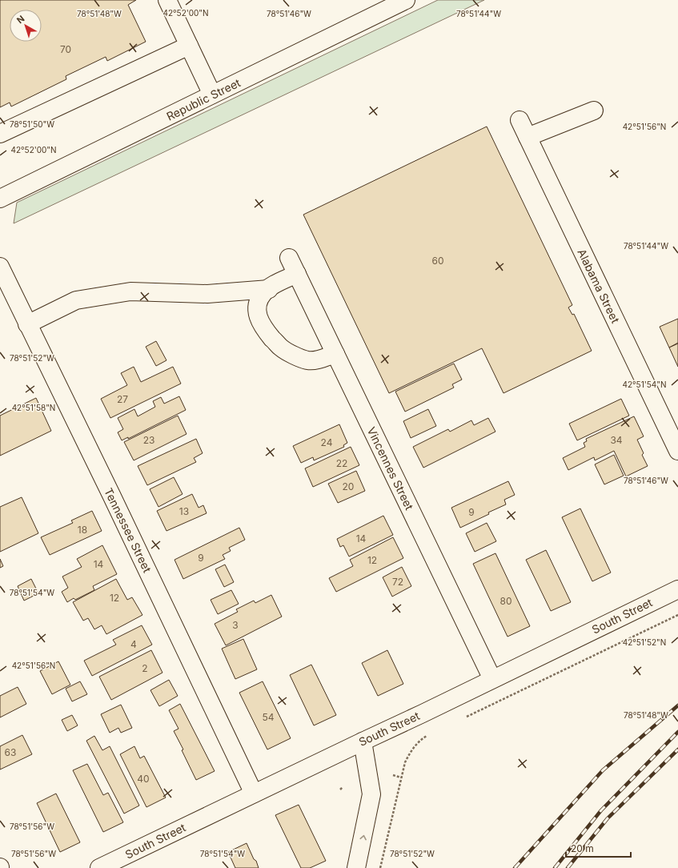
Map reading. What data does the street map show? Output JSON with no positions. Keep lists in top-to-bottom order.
{
  "streets": {
    "street": [
      "Republic Street",
      "Alabama Street",
      "Vincennes Street",
      "Tennessee Street",
      "South Street"
    ]
  },
  "crossings": [
    ["Vincennes Street", "South Street"],
    ["Tennessee Street", "South Street"]
  ],
  "house_numbers": [
    "70",
    "60",
    "27",
    "23",
    "34",
    "24",
    "22",
    "20",
    "13",
    "9",
    "18",
    "14",
    "9",
    "12",
    "14",
    "72",
    "12",
    "80",
    "3",
    "4",
    "2",
    "54",
    "63",
    "40"
  ],
  "scale_bar": "20 m",
  "north": "top left",
  "coordinates": [
    "42°52'00\"N",
    "78°51'48\"W",
    "78°51'46\"W",
    "78°51'44\"W",
    "78°51'50\"W",
    "42°51'56\"N",
    "78°51'52\"W",
    "42°51'54\"N",
    "42°51'58\"N",
    "78°51'54\"W",
    "42°51'52\"N",
    "78°51'56\"W"
  ]
}
